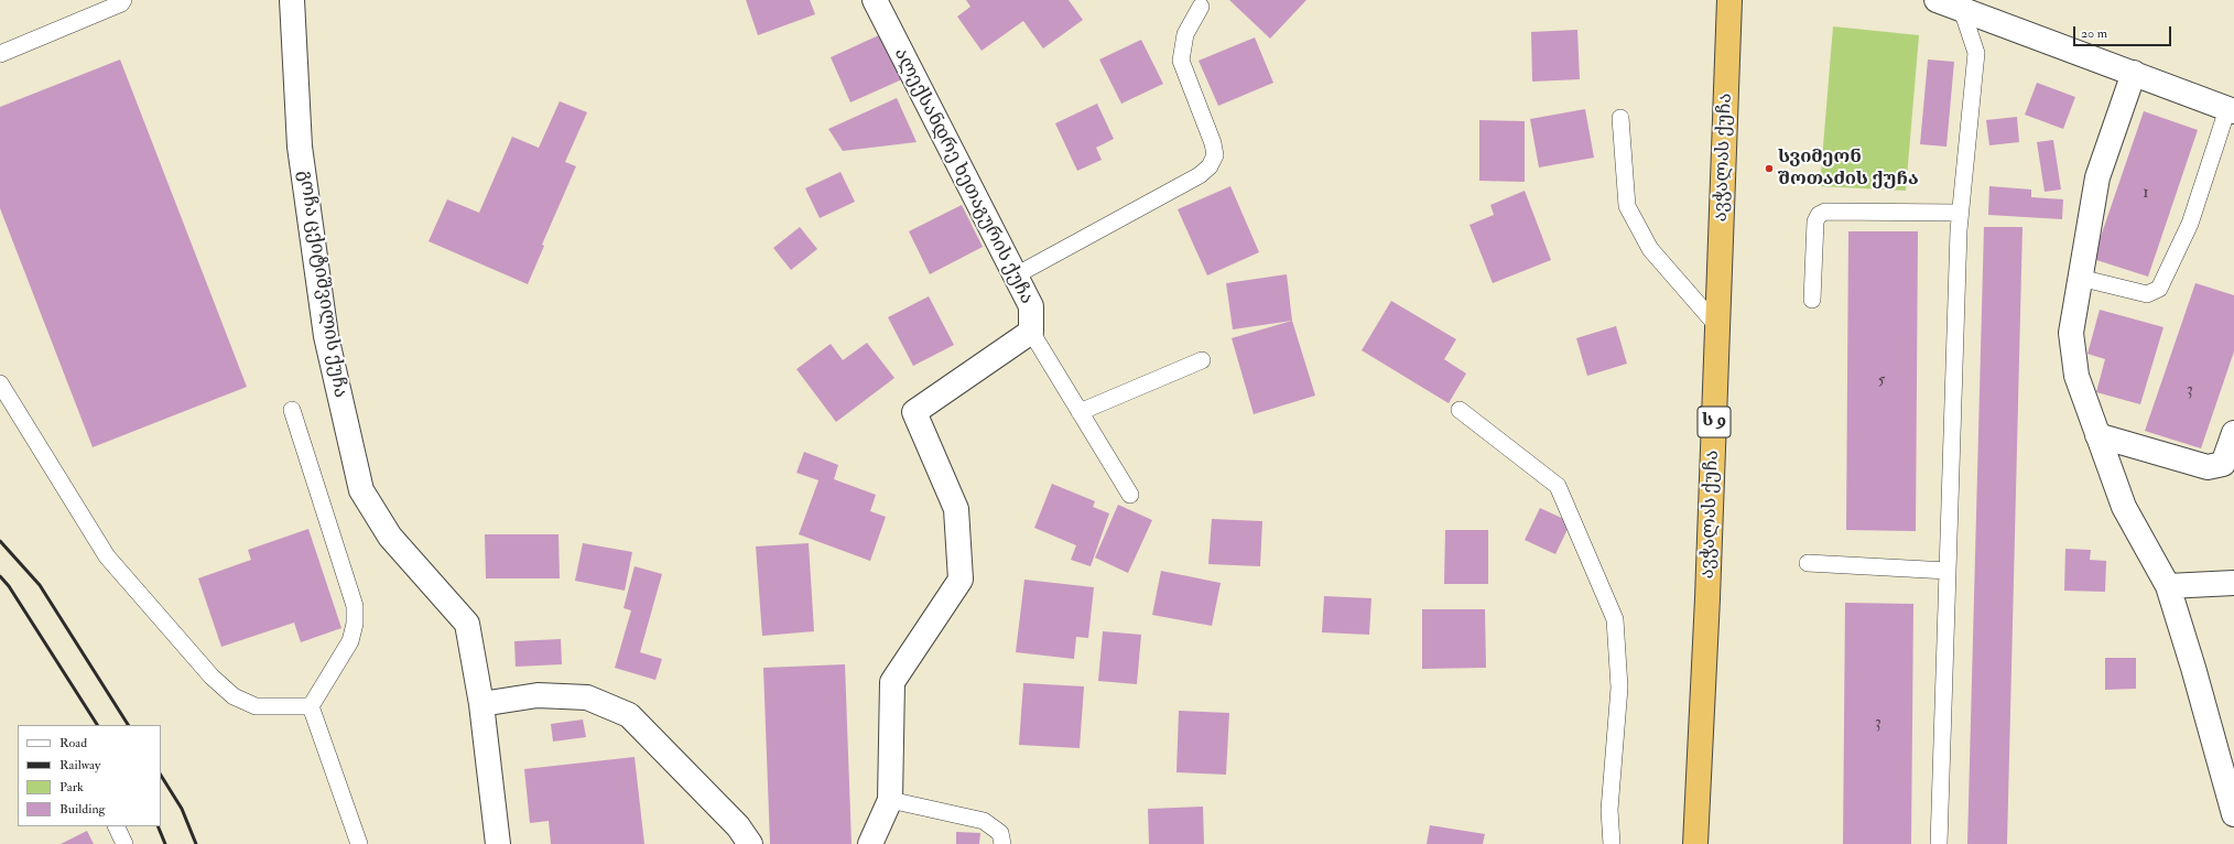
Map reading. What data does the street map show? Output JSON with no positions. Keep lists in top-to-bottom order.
{
  "streets": {
    "highway": ["ავჭალას ქუჩა", "ს 9"],
    "street": ["ალექსანდრე ხეთაგურის ქუჩა", "გოჩა ცქიტიშვილის ქუჩა"]
  },
  "places": ["სვიმეონ შოთაძის ქუჩა"],
  "house_numbers": [
    "1",
    "5",
    "3",
    "3"
  ],
  "legend": [
    "Road",
    "Railway",
    "Park",
    "Building"
  ],
  "scale_bar": "20 m"
}
